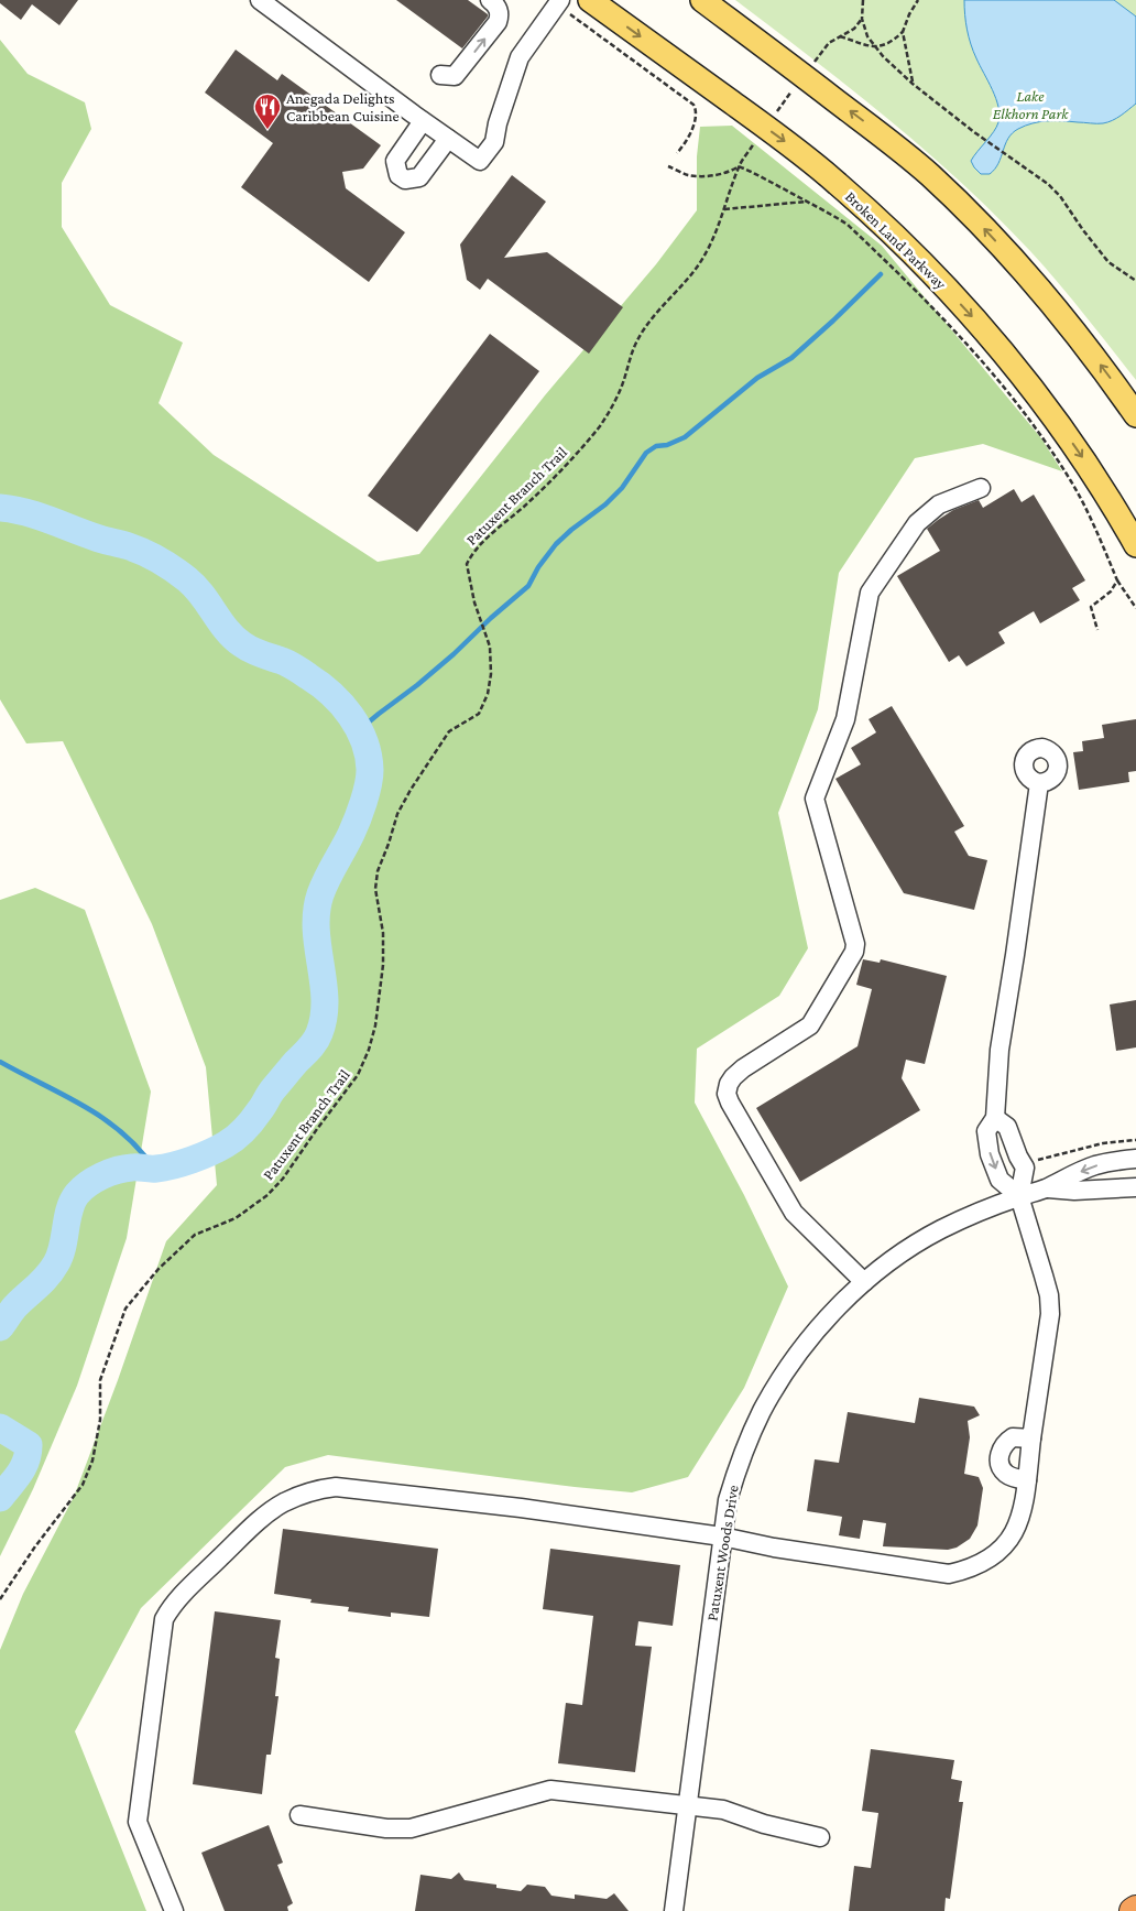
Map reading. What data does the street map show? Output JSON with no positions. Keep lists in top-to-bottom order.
{
  "streets": {
    "main road": ["Broken Land Parkway"],
    "street": ["Patuxent Woods Drive"],
    "path": ["Patuxent Branch Trail"]
  },
  "parks": ["Lake Elkhorn Park"],
  "places": {
    "restaurant": ["Anegada Delights Caribbean Cuisine"]
  }
}
